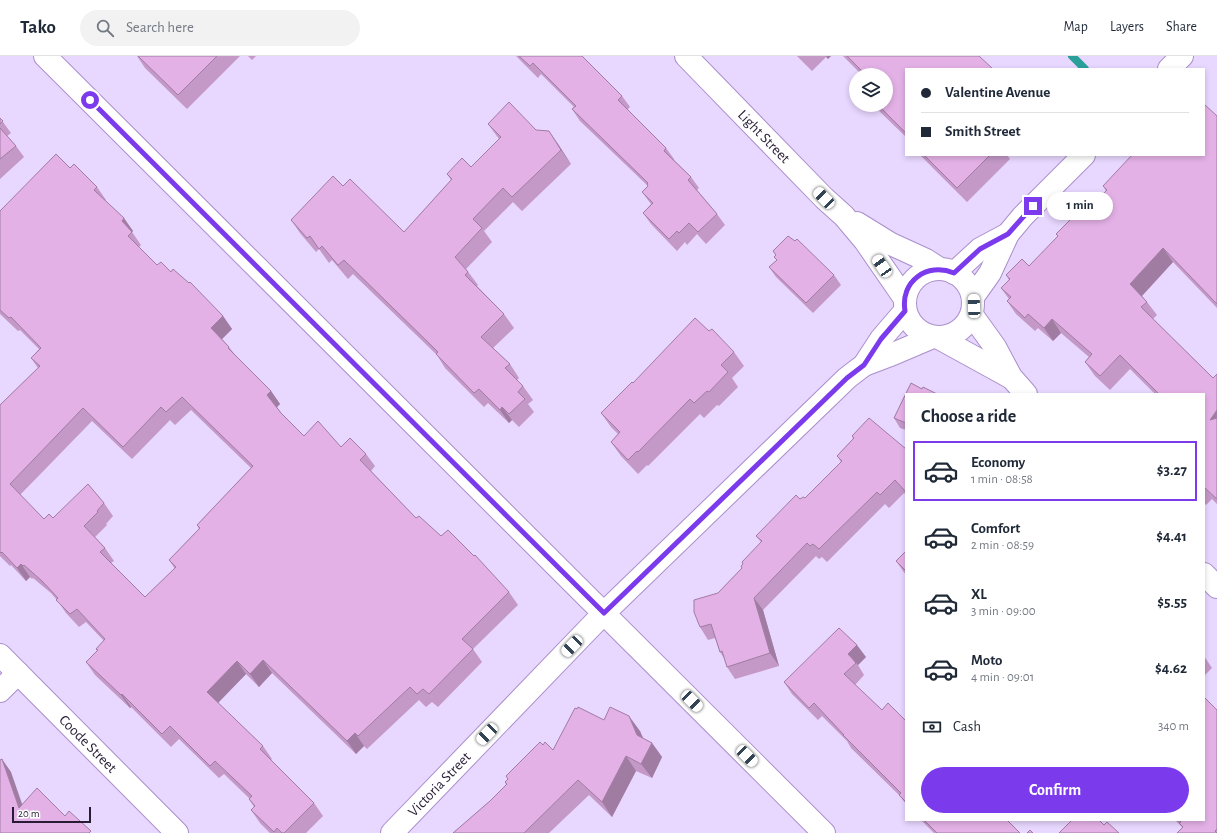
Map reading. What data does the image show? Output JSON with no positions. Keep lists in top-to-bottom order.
{
  "streets": {
    "street": ["Light Street", "Coode Street", "Victoria Street"]
  },
  "crossings": [
    ["Light Street", "Victoria Street"]
  ],
  "scale_bar": "20 m",
  "page": {
    "header": "Tako",
    "search": "Search here",
    "nav": ["Map", "Layers", "Share"],
    "banner": ["Valentine Avenue", "Smith Street"],
    "bubble": "1 min",
    "heading": "Choose a ride",
    "list": [
      {
        "name": "Economy",
        "note": "1 min · 08:58",
        "value": "$3.27"
      },
      {
        "name": "Comfort",
        "note": "2 min · 08:59",
        "value": "$4.41"
      },
      {
        "name": "XL",
        "note": "3 min · 09:00",
        "value": "$5.55"
      },
      {
        "name": "Moto",
        "note": "4 min · 09:01",
        "value": "$4.62"
      }
    ],
    "pay": ["Cash", "340 m"],
    "buttons": "Confirm",
    "scale": "20 m"
  }
}
